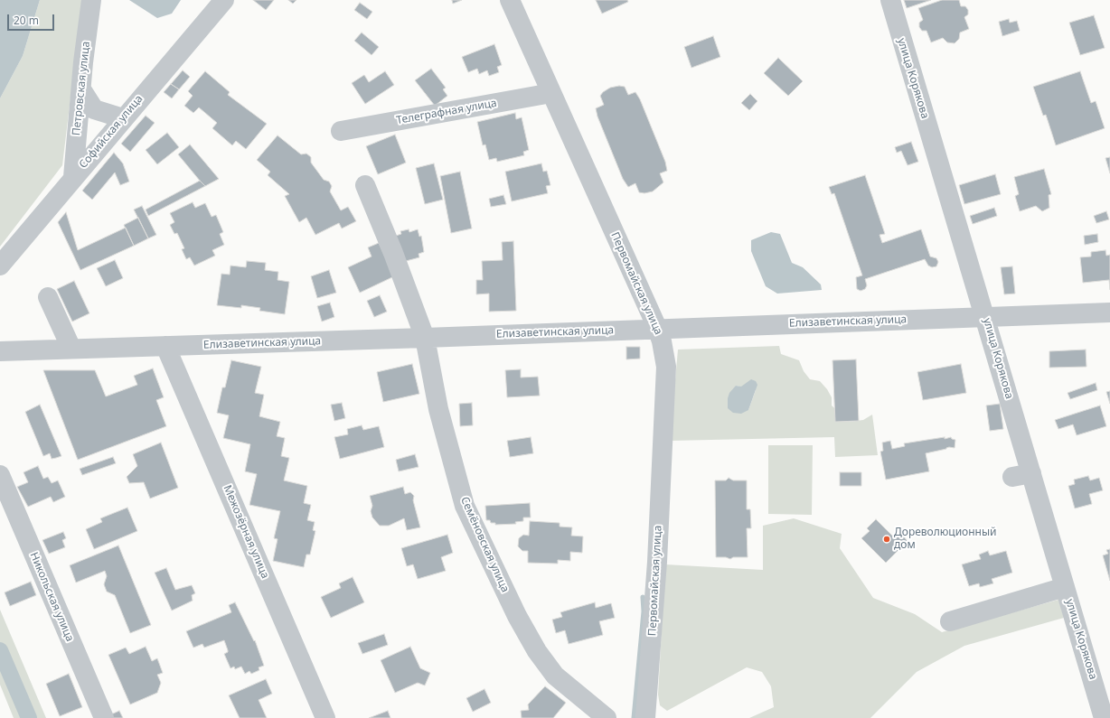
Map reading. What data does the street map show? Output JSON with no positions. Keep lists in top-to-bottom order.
{
  "streets": {
    "street": [
      "улица Корякова",
      "Петровская улица",
      "Телеграфная улица",
      "Софийская улица",
      "Первомайская улица",
      "Елизаветинская улица",
      "Межозёрная улица",
      "Семёновская улица",
      "Никольская улица"
    ]
  },
  "crossings": [
    ["улица Корякова", "Елизаветинская улица"],
    ["Петровская улица", "Софийская улица"],
    ["Телеграфная улица", "Первомайская улица"],
    ["Первомайская улица", "Елизаветинская улица"],
    ["Елизаветинская улица", "Межозёрная улица"],
    ["Елизаветинская улица", "Семёновская улица"]
  ],
  "places": ["Дореволюционный дом"],
  "scale_bar": "20 m"
}
